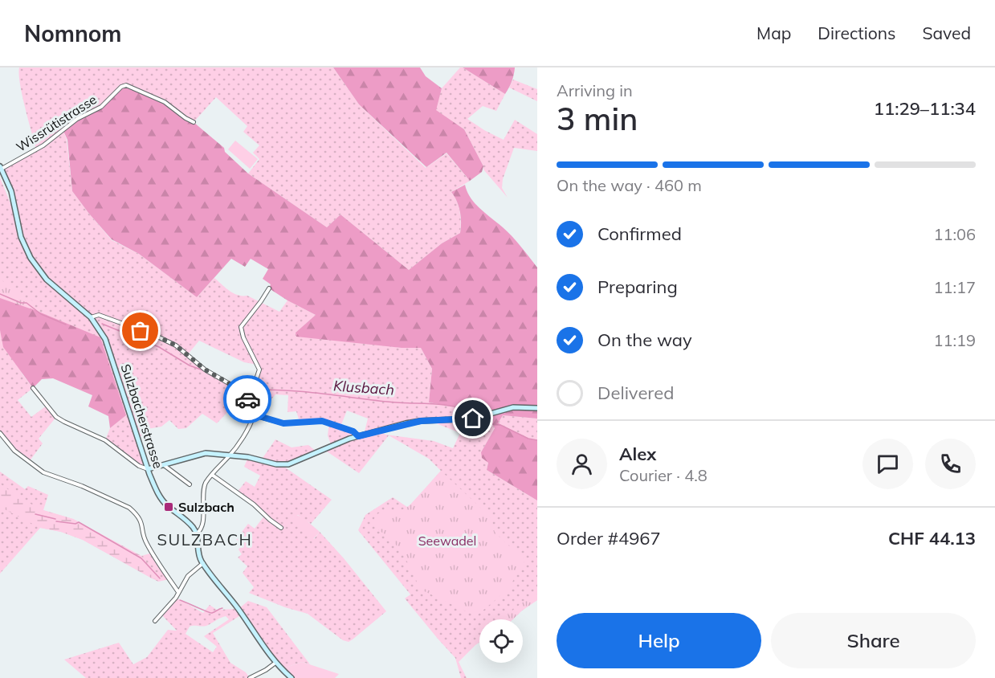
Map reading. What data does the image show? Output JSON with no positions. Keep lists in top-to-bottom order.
{
  "streets": {
    "street": ["Wissrütistrasse", "Sulzbacherstrasse"]
  },
  "crossings": [
    ["Wissrütistrasse", "Sulzbacherstrasse"]
  ],
  "districts": ["SULZBACH"],
  "water": ["Klusbach"],
  "parks": ["Seewadel"],
  "places": {
    "transit": ["Sulzbach"]
  },
  "page": {
    "header": "Nomnom",
    "nav": ["Map", "Directions", "Saved"],
    "heading": ["3 min", "Arriving in", "11:29–11:34"],
    "panel": [
      "Alex",
      "Courier · 4.8",
      "Order #4967",
      "CHF 44.13"
    ],
    "bar": "On the way · 460 m",
    "list": [
      ["Confirmed", "11:06"],
      ["Preparing", "11:17"],
      ["On the way", "11:19"],
      "Delivered"
    ],
    "buttons": ["Help", "Share"]
  }
}
